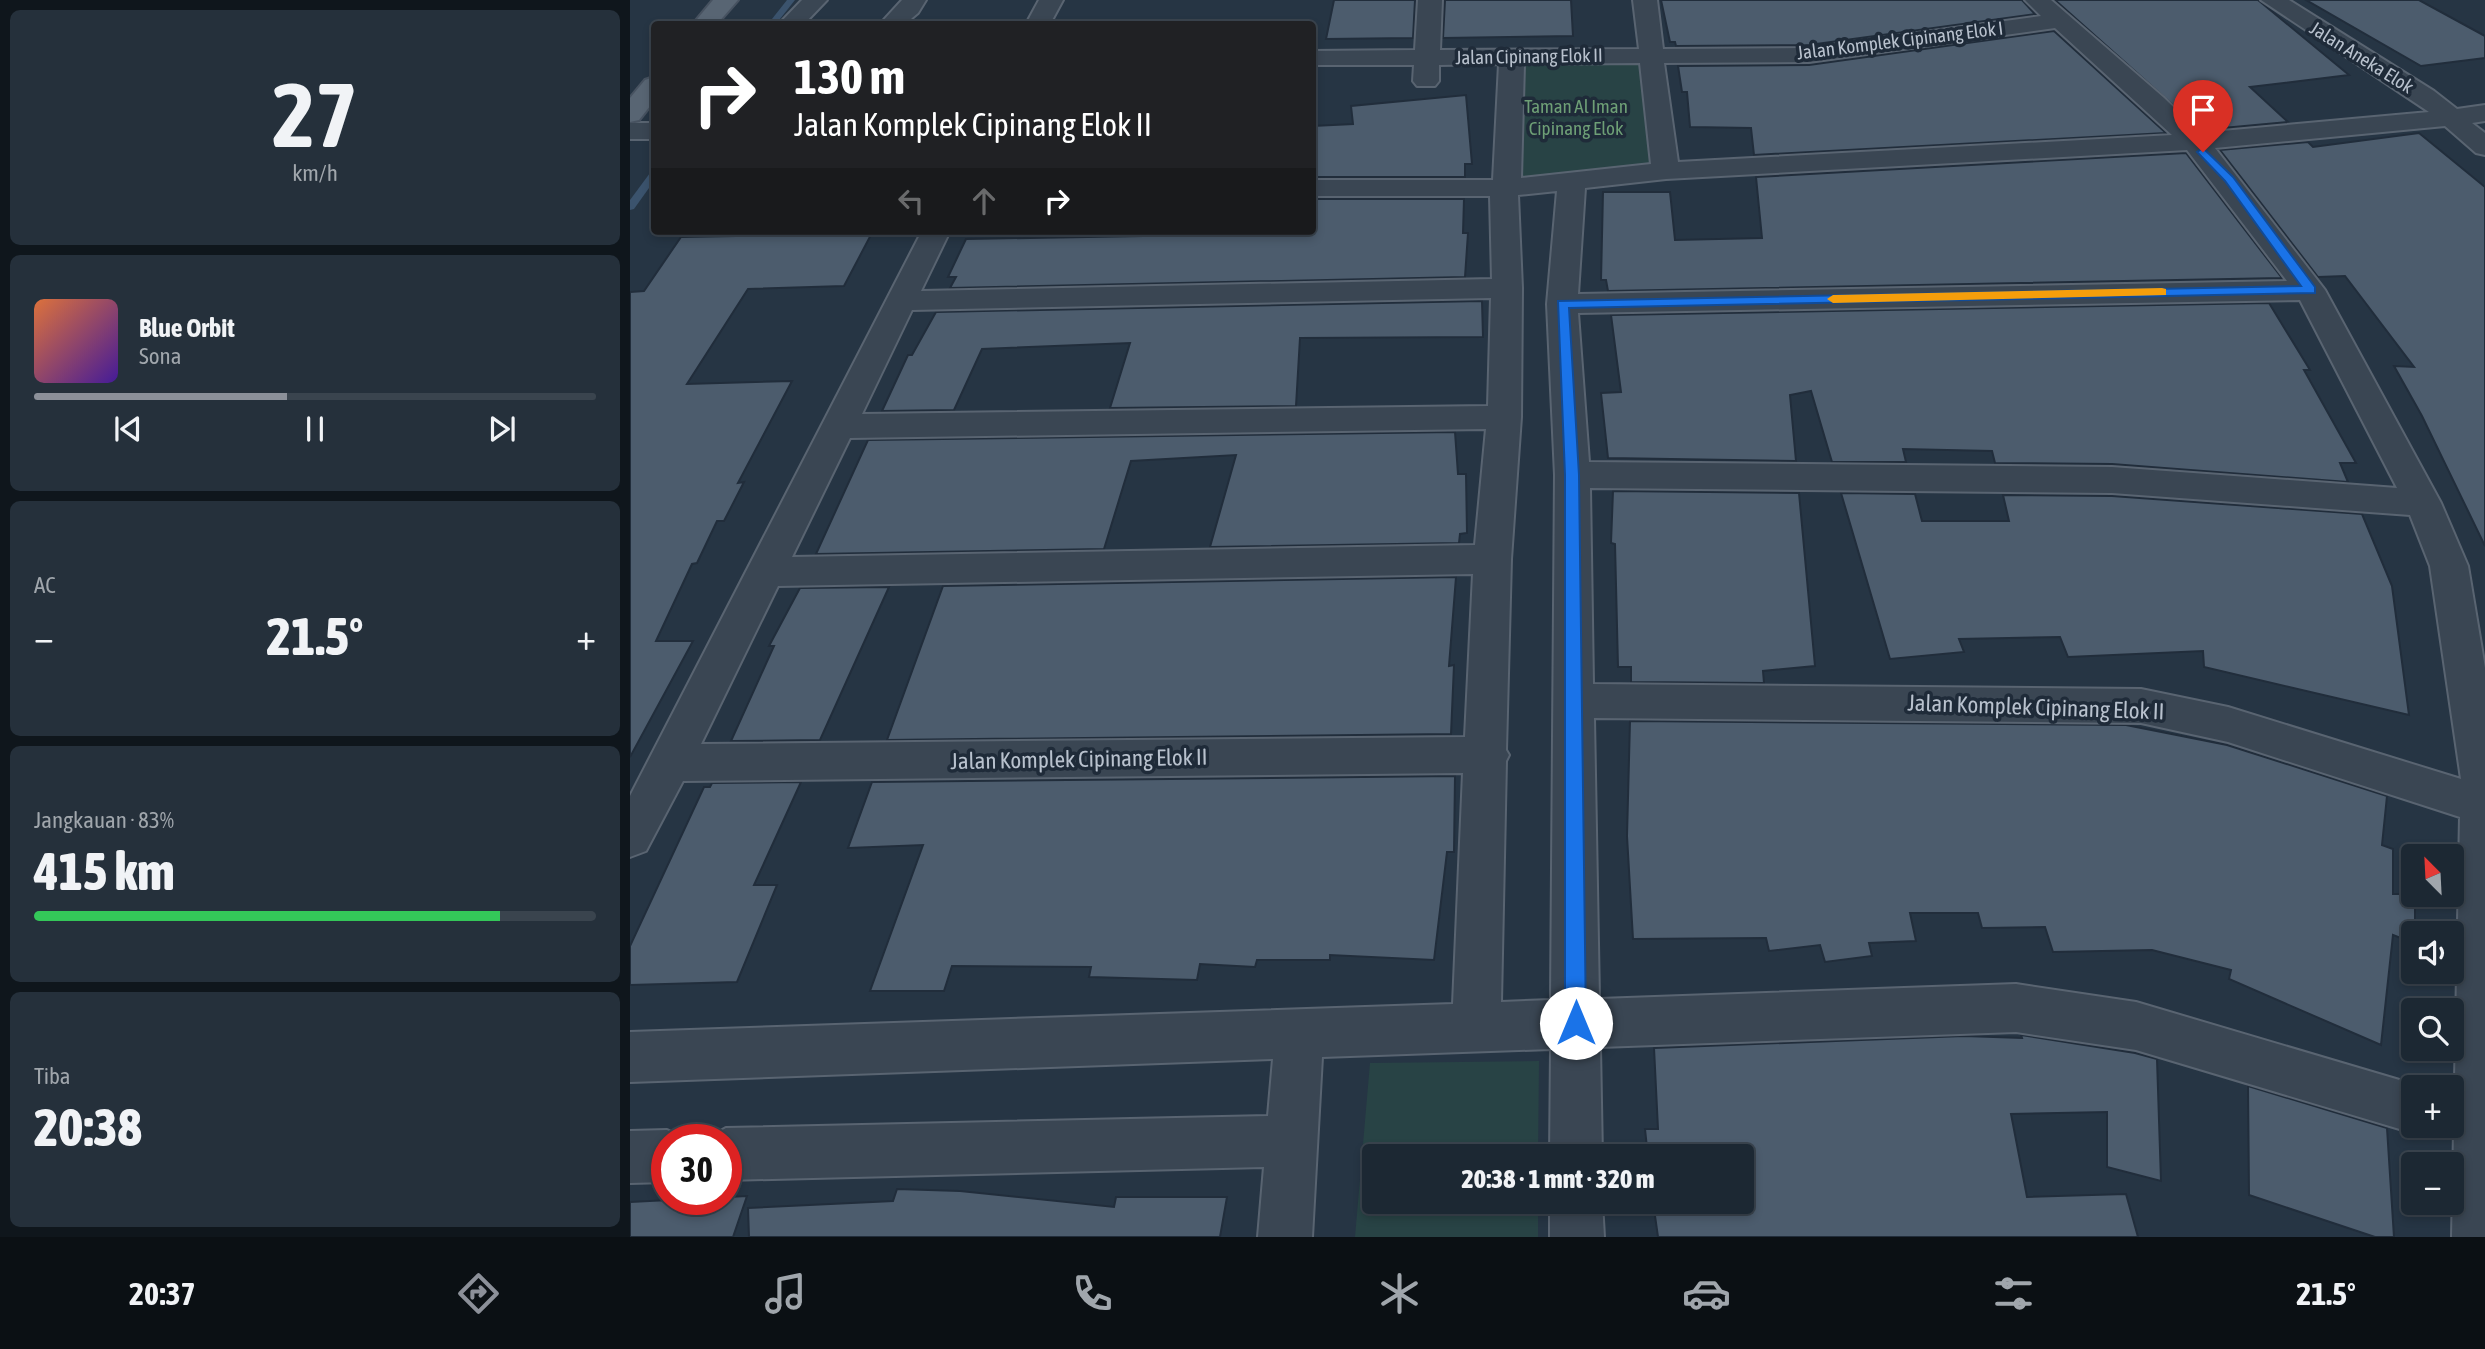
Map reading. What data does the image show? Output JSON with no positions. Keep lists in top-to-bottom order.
{
  "streets": {
    "street": [
      "Jalan Komplek Cipinang Elok I",
      "Jalan Cipinang Elok II",
      "Jalan Aneka Elok",
      "Jalan Komplek Cipinang Elok II"
    ]
  },
  "crossings": [
    ["Jalan Komplek Cipinang Elok I", "Jalan Cipinang Elok II"]
  ],
  "parks": ["Taman Al Iman Cipinang Elok"],
  "north": "top left",
  "page": {
    "tile": [
      ["27", "km/h"],
      "AC",
      ["Jangkauan · 83%", "415 km"],
      ["Tiba", "20:38"]
    ],
    "turn": ["130 m", "Jalan Komplek Cipinang Elok II"],
    "song": ["Blue Orbit", "Sona"],
    "heat": ["−", "21.5°", "+"],
    "map_buttons": ["+", "−"],
    "limit": "30",
    "trip": "20:38 · 1 mnt · 320 m",
    "tabs": ["20:37", "21.5°"]
  }
}
